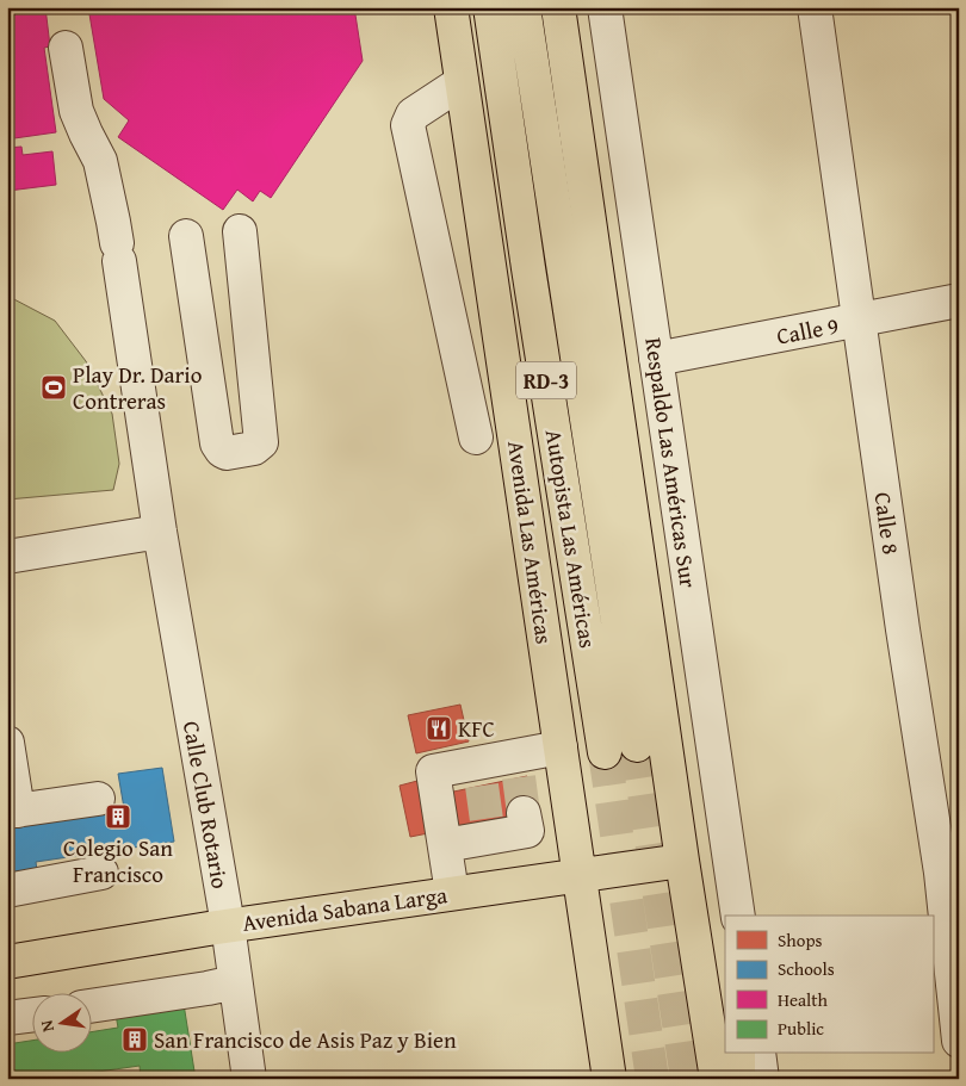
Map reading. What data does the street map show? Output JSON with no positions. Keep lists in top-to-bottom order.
{
  "streets": {
    "main road": [
      "RD-3",
      "Autopista Las Américas",
      "Avenida Las Américas",
      "Avenida Sabana Larga"
    ],
    "street": [
      "Calle 9",
      "Respaldo Las Américas Sur",
      "Calle 8",
      "Calle Club Rotario"
    ]
  },
  "crossings": [
    ["Calle 9", "Respaldo Las Américas Sur"],
    ["Calle 9", "Calle 8"],
    ["Avenida Las Américas", "Avenida Sabana Larga"],
    ["Calle Club Rotario", "Avenida Sabana Larga"]
  ],
  "places": {
    "sports": ["Play Dr. Dario Contreras"],
    "restaurant": ["KFC"],
    "building": ["Colegio San Francisco", "San Francisco de Asis Paz y Bien"]
  },
  "legend": [
    "Shops",
    "Schools",
    "Health",
    "Public"
  ],
  "north": "left"
}
